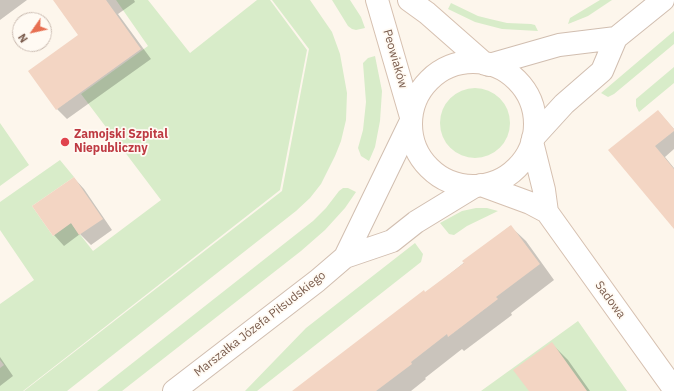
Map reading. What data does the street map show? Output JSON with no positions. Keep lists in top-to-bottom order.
{
  "streets": {
    "main road": ["Peowiaków", "Sadowa", "Marszałka Józefa Piłsudskiego"]
  },
  "crossings": [
    ["Peowiaków", "Sadowa"],
    ["Peowiaków", "Marszałka Józefa Piłsudskiego"],
    ["Sadowa", "Marszałka Józefa Piłsudskiego"]
  ],
  "places": ["Zamojski Szpital Niepubliczny"],
  "north": "bottom left"
}
